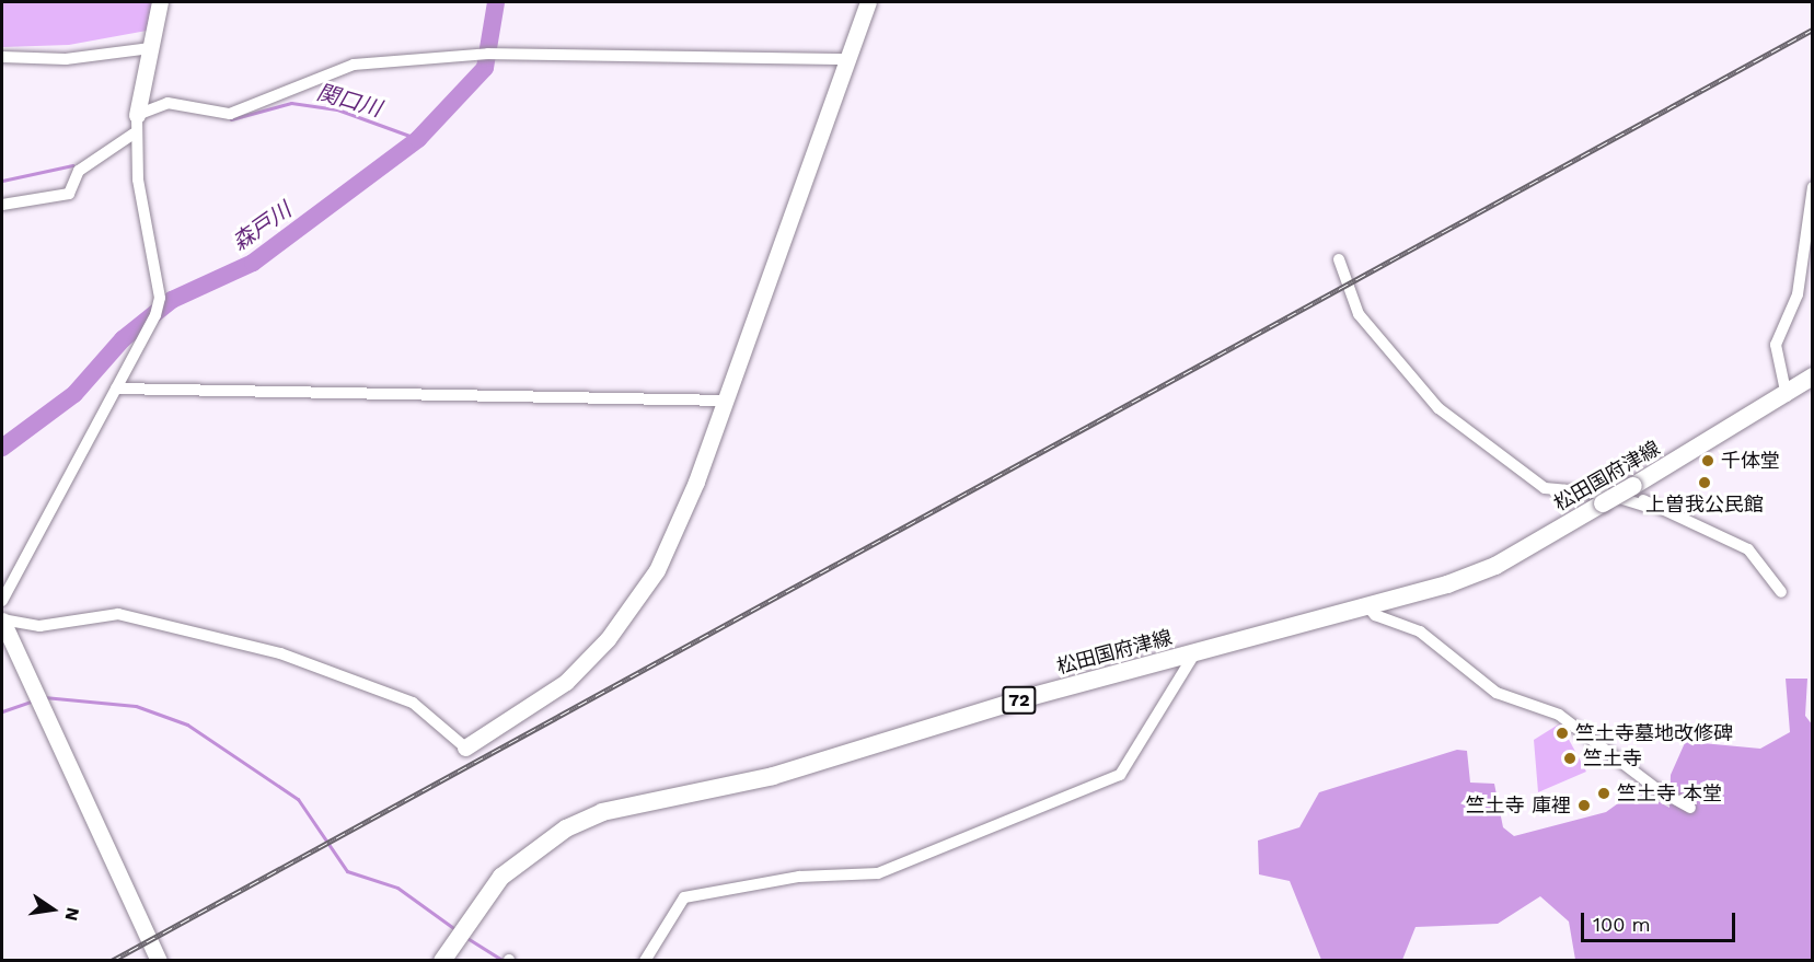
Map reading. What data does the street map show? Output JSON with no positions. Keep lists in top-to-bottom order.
{
  "streets": {
    "main road": ["松田国府津線", "72"]
  },
  "water": ["関口川", "森戸川"],
  "places": [
    "千体堂",
    "上曽我公民館",
    "竺土寺墓地改修碑",
    "竺土寺",
    "竺土寺 本堂",
    "竺土寺 庫裡"
  ],
  "scale_bar": "100 m",
  "north": "right"
}
